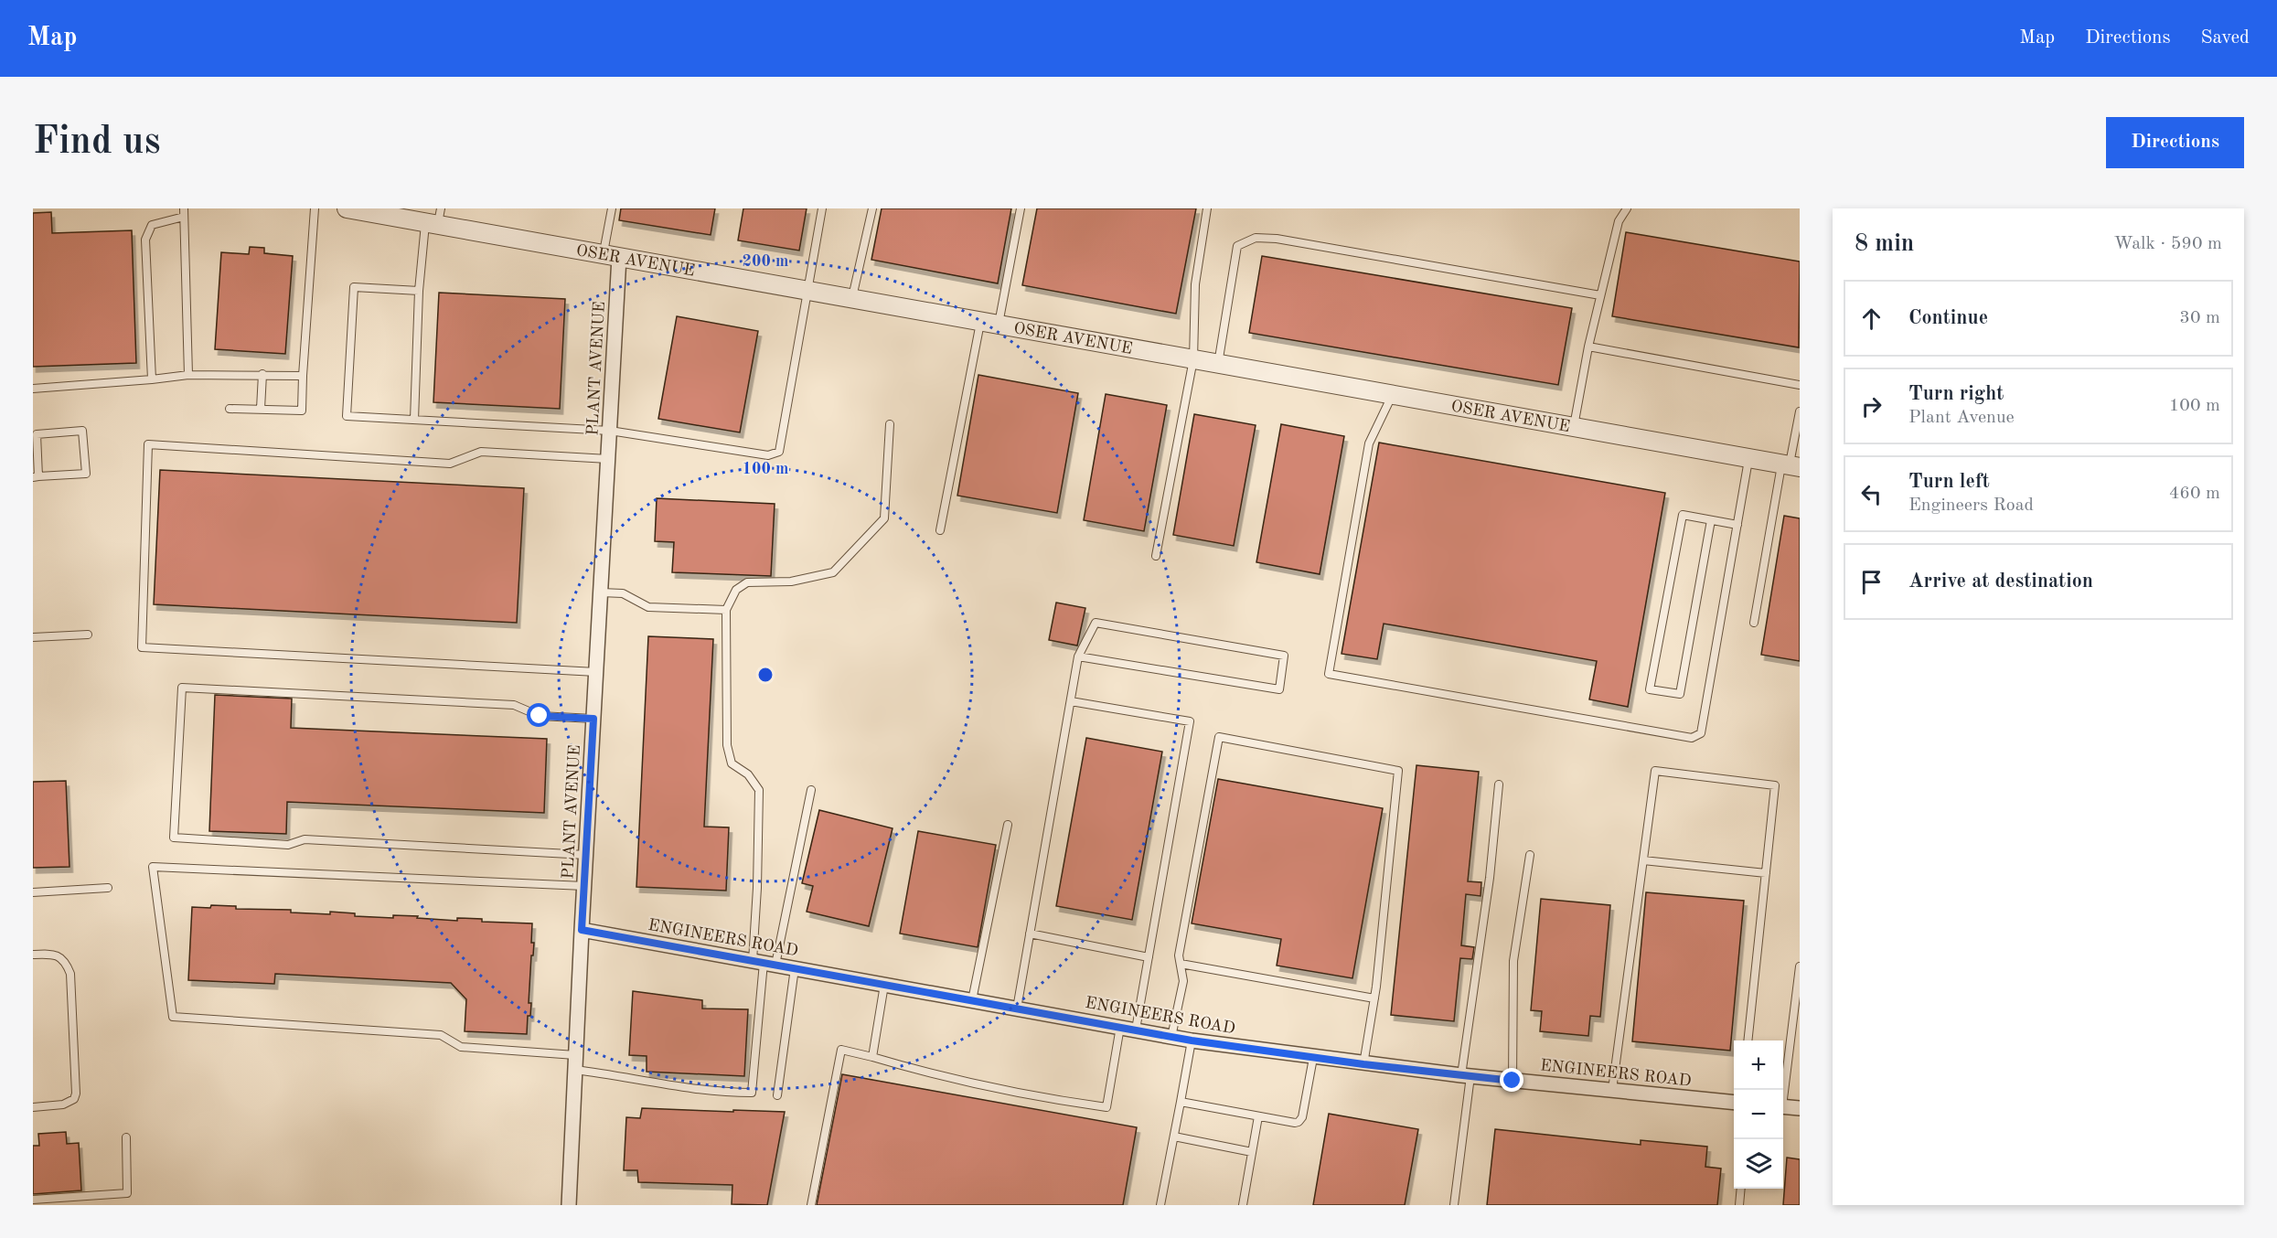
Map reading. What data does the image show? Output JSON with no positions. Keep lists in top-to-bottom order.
{
  "streets": {
    "street": ["OSER AVENUE", "PLANT AVENUE", "ENGINEERS ROAD"]
  },
  "crossings": [
    ["OSER AVENUE", "PLANT AVENUE"],
    ["PLANT AVENUE", "ENGINEERS ROAD"]
  ],
  "page": {
    "header": "Map",
    "nav": ["Map", "Directions", "Saved"],
    "buttons": "Directions",
    "title": "Find us",
    "heading": ["8 min", "Walk · 590 m"],
    "list": [
      ["Continue", "30 m"],
      ["Turn right", "Plant Avenue", "100 m"],
      ["Turn left", "Engineers Road", "460 m"],
      "Arrive at destination"
    ],
    "map_buttons": ["+", "−"]
  },
  "rings": ["200 m", "100 m"]
}
